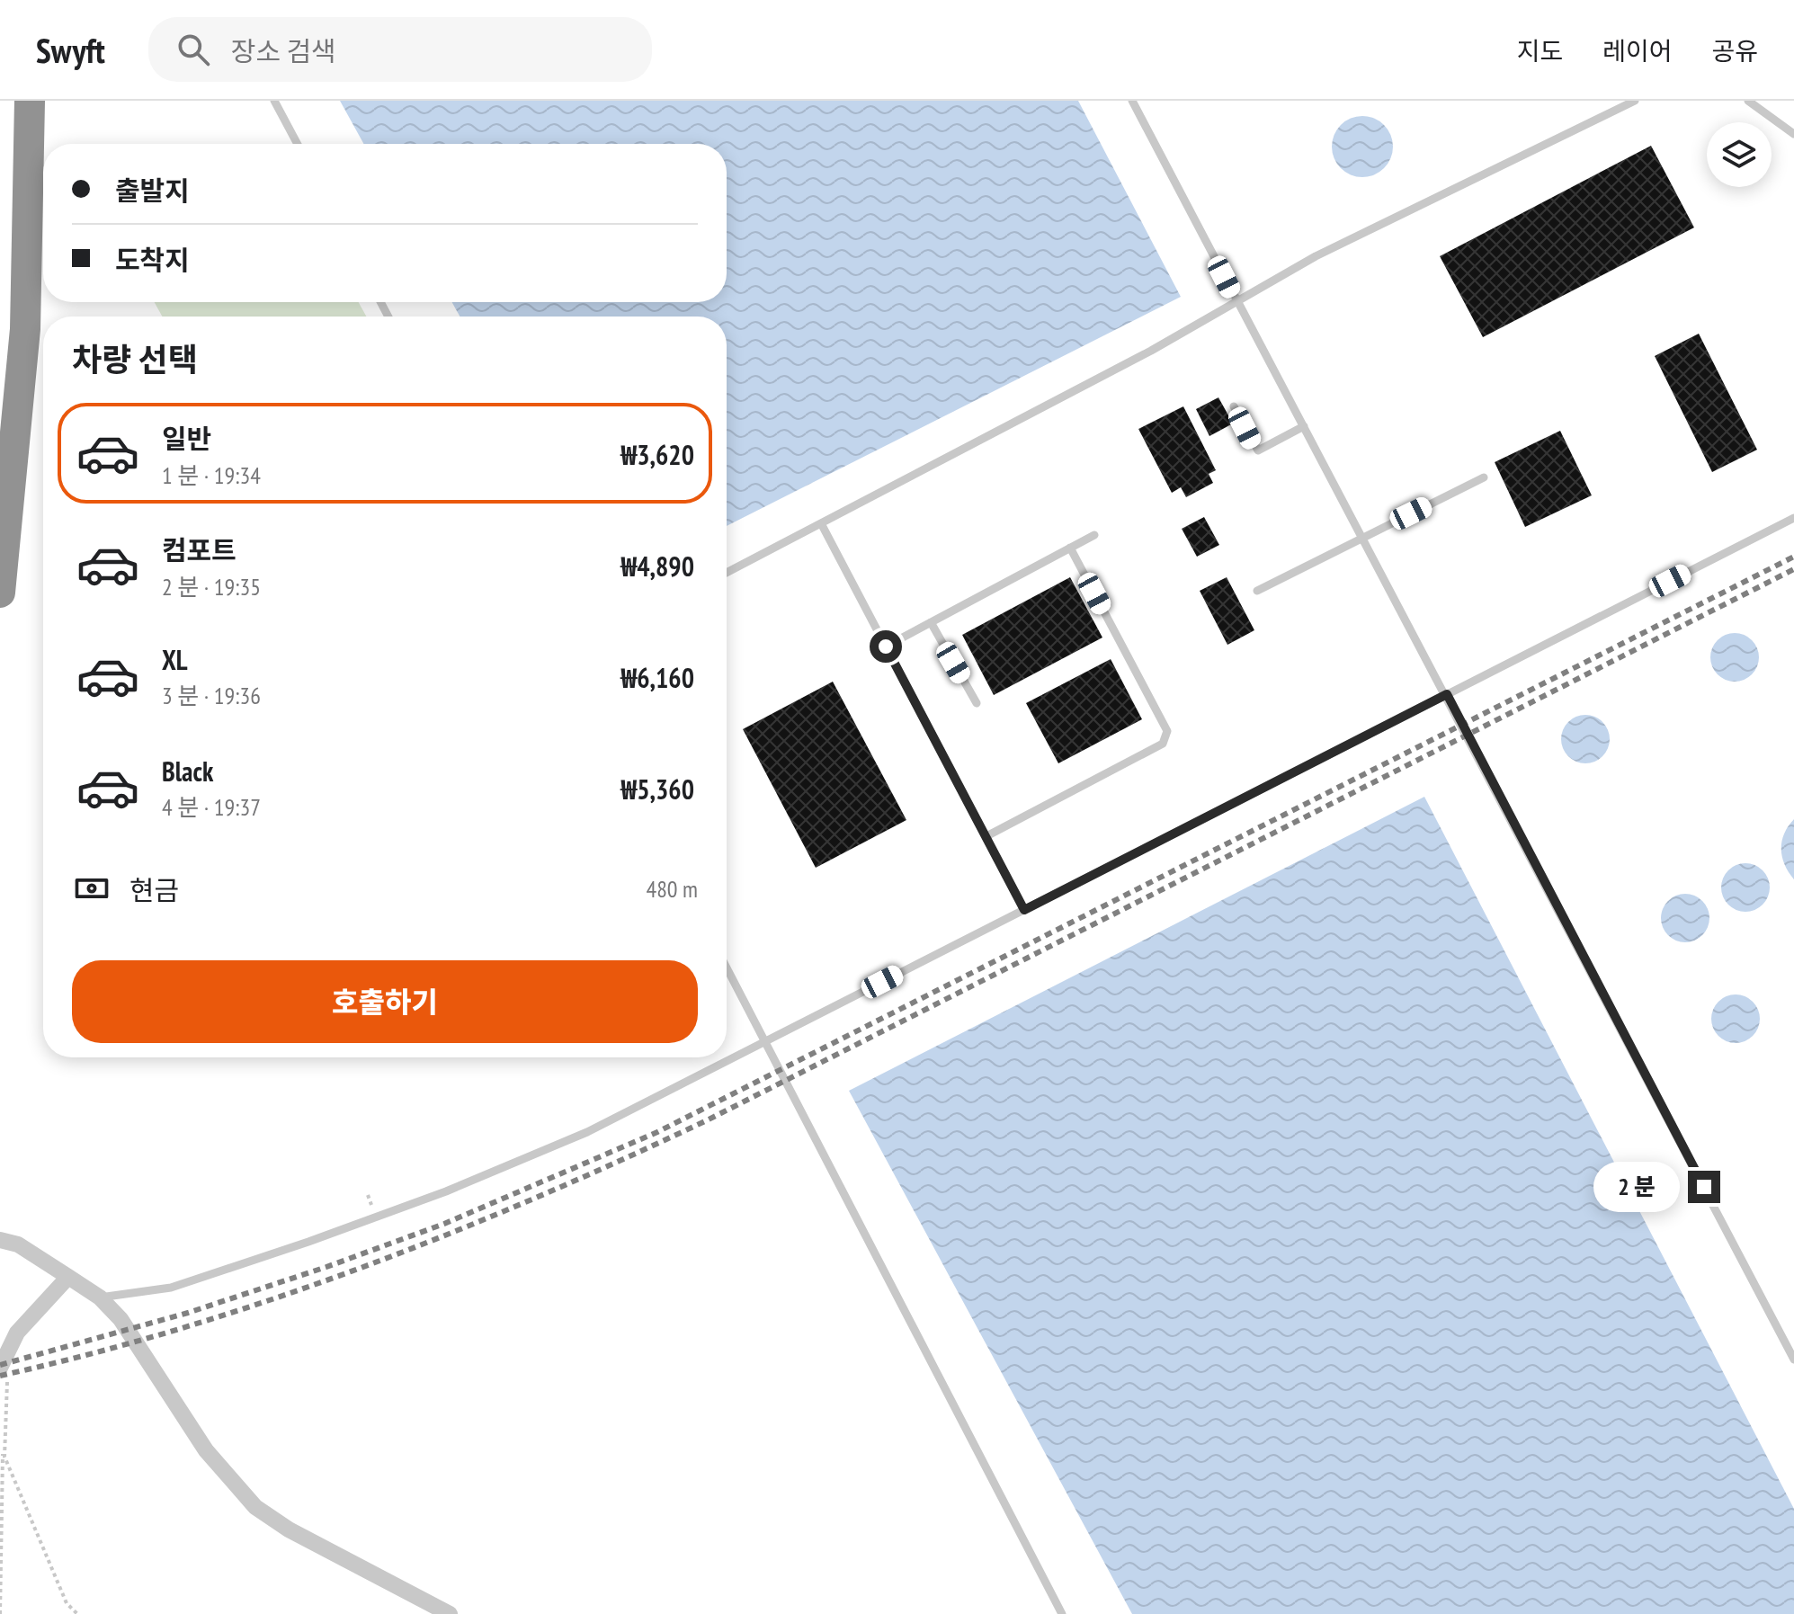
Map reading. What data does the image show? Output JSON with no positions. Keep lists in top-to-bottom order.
{
  "page": {
    "header": "Swyft",
    "search": "장소 검색",
    "nav": ["지도", "레이어", "공유"],
    "banner": ["출발지", "도착지"],
    "heading": "차량 선택",
    "list": [
      {
        "name": "일반",
        "note": "1 분 · 19:34",
        "value": "₩3,620"
      },
      {
        "name": "컴포트",
        "note": "2 분 · 19:35",
        "value": "₩4,890"
      },
      {
        "name": "XL",
        "note": "3 분 · 19:36",
        "value": "₩6,160"
      },
      {
        "name": "Black",
        "note": "4 분 · 19:37",
        "value": "₩5,360"
      }
    ],
    "pay": ["현금", "480 m"],
    "buttons": "호출하기",
    "bubble": "2 분"
  }
}
